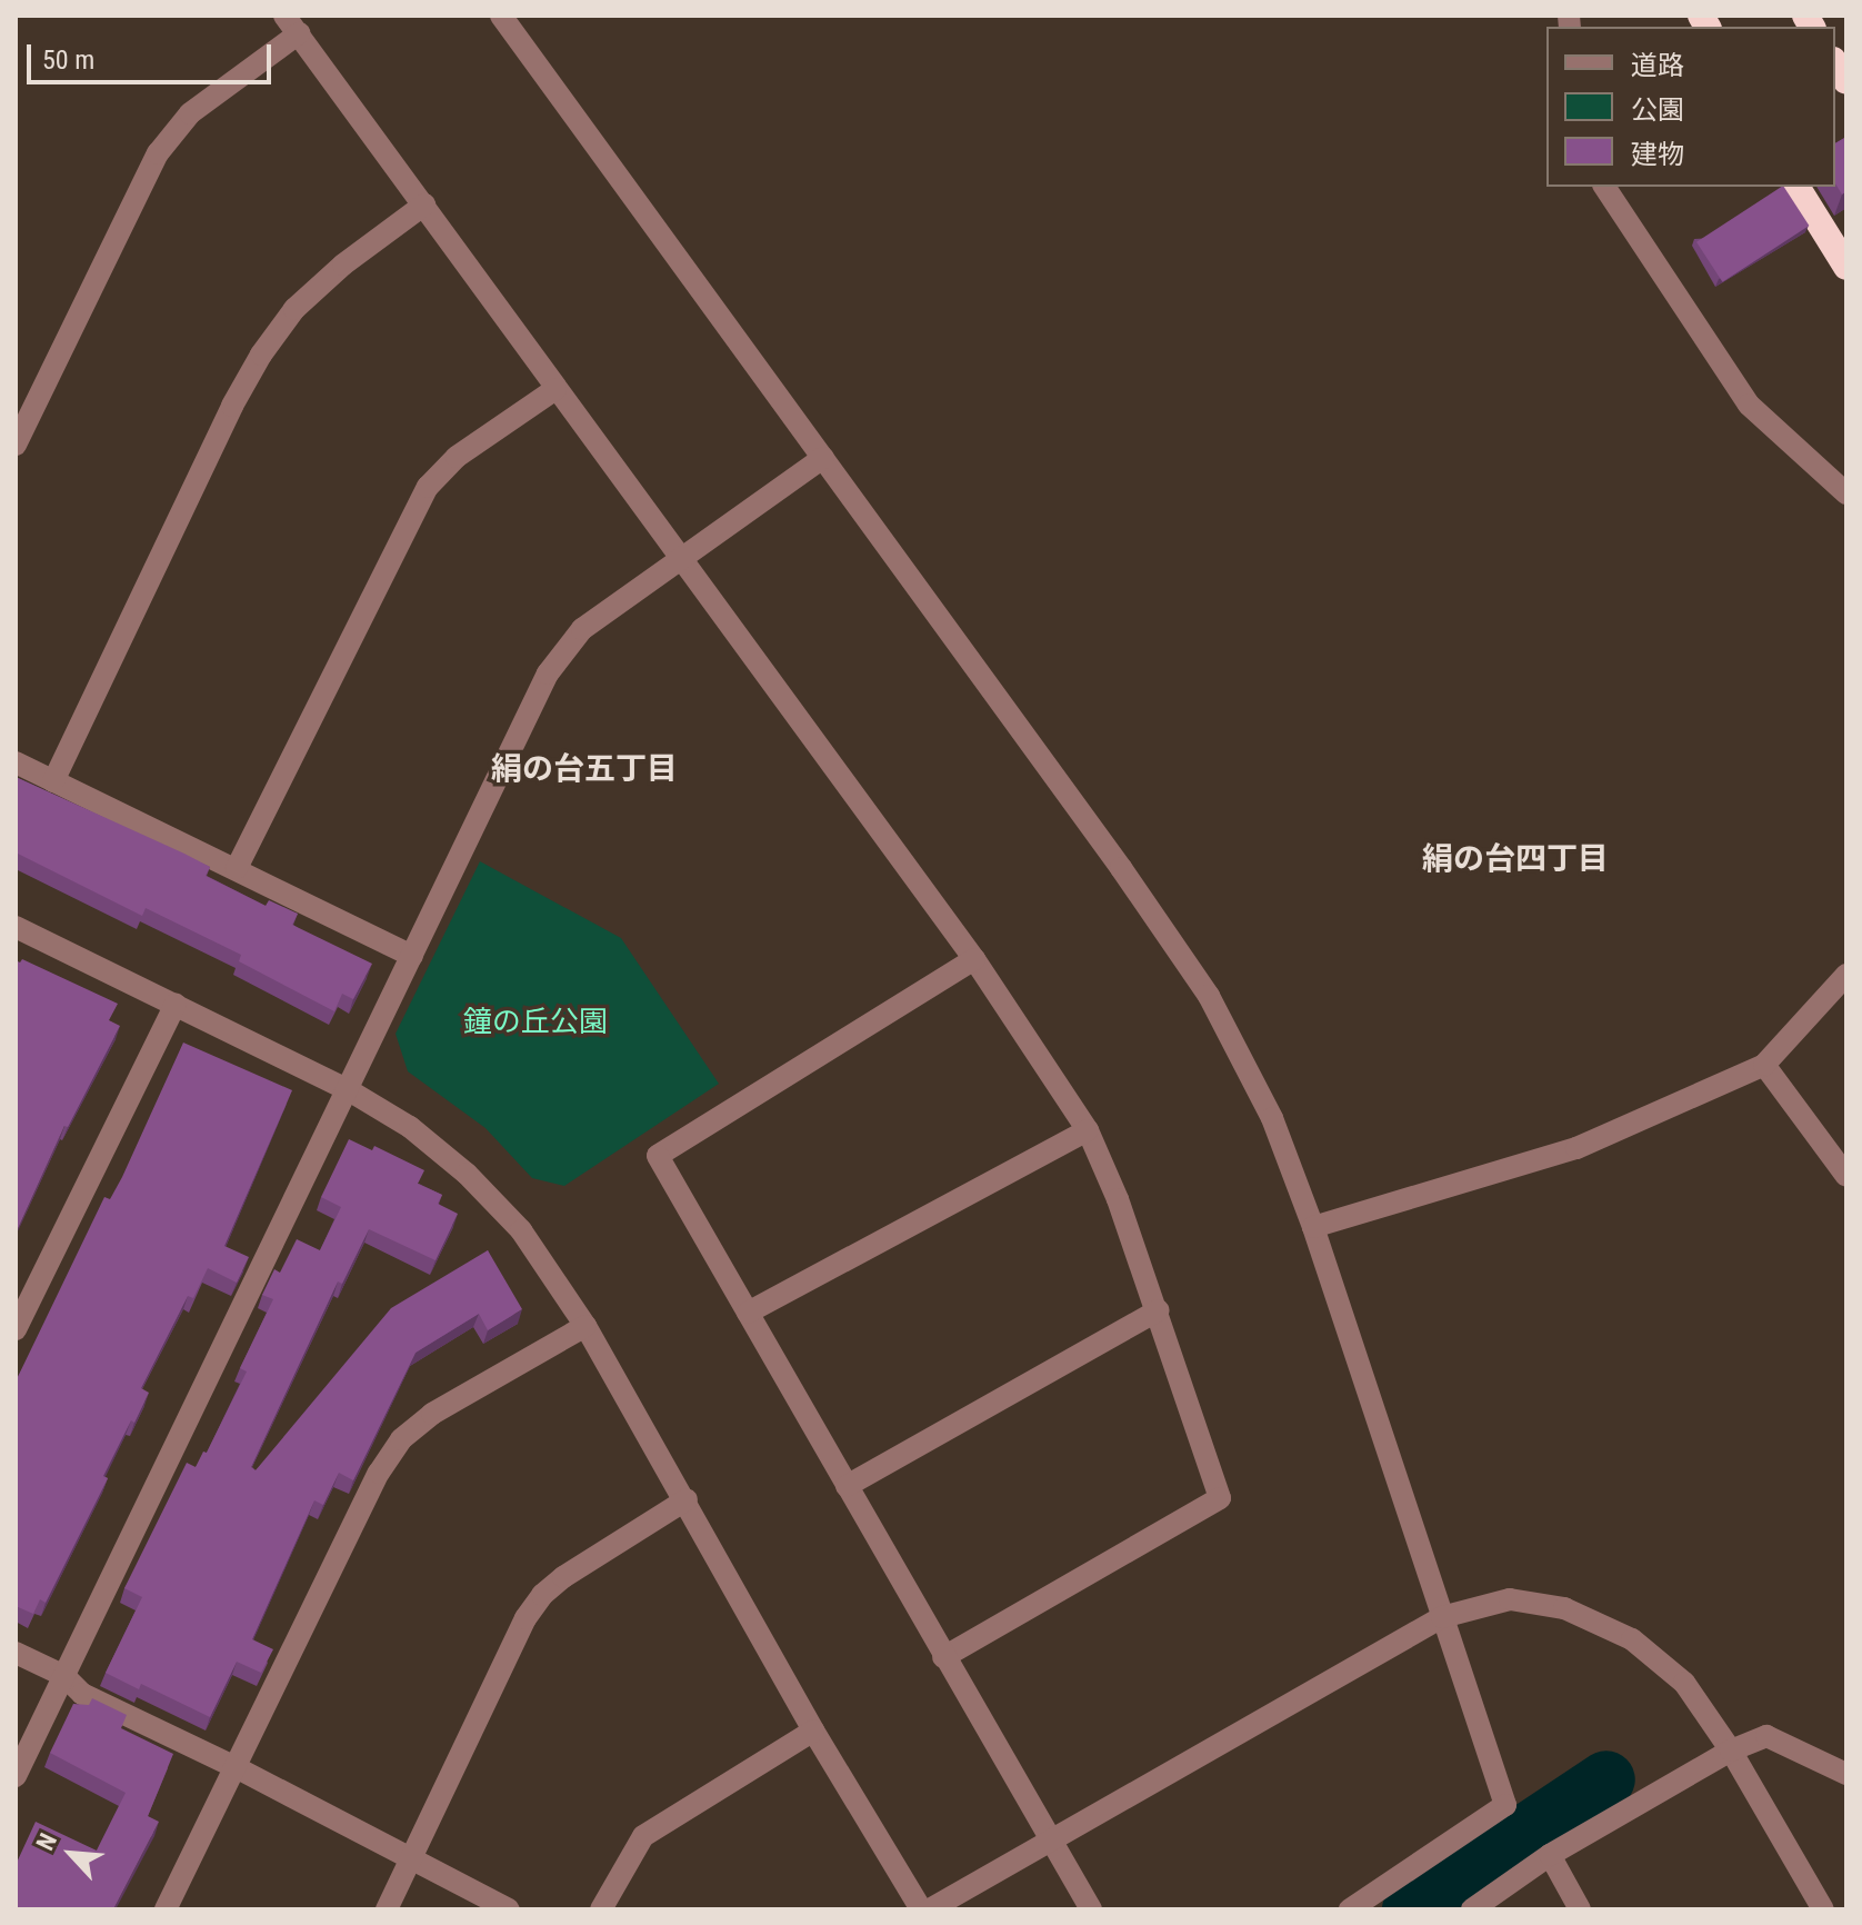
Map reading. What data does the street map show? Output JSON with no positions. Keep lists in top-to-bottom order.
{
  "districts": ["絹の台五丁目", "絹の台四丁目"],
  "parks": ["鐘の丘公園"],
  "legend": ["道路", "公園", "建物"],
  "scale_bar": "50 m",
  "north": "top left"
}
